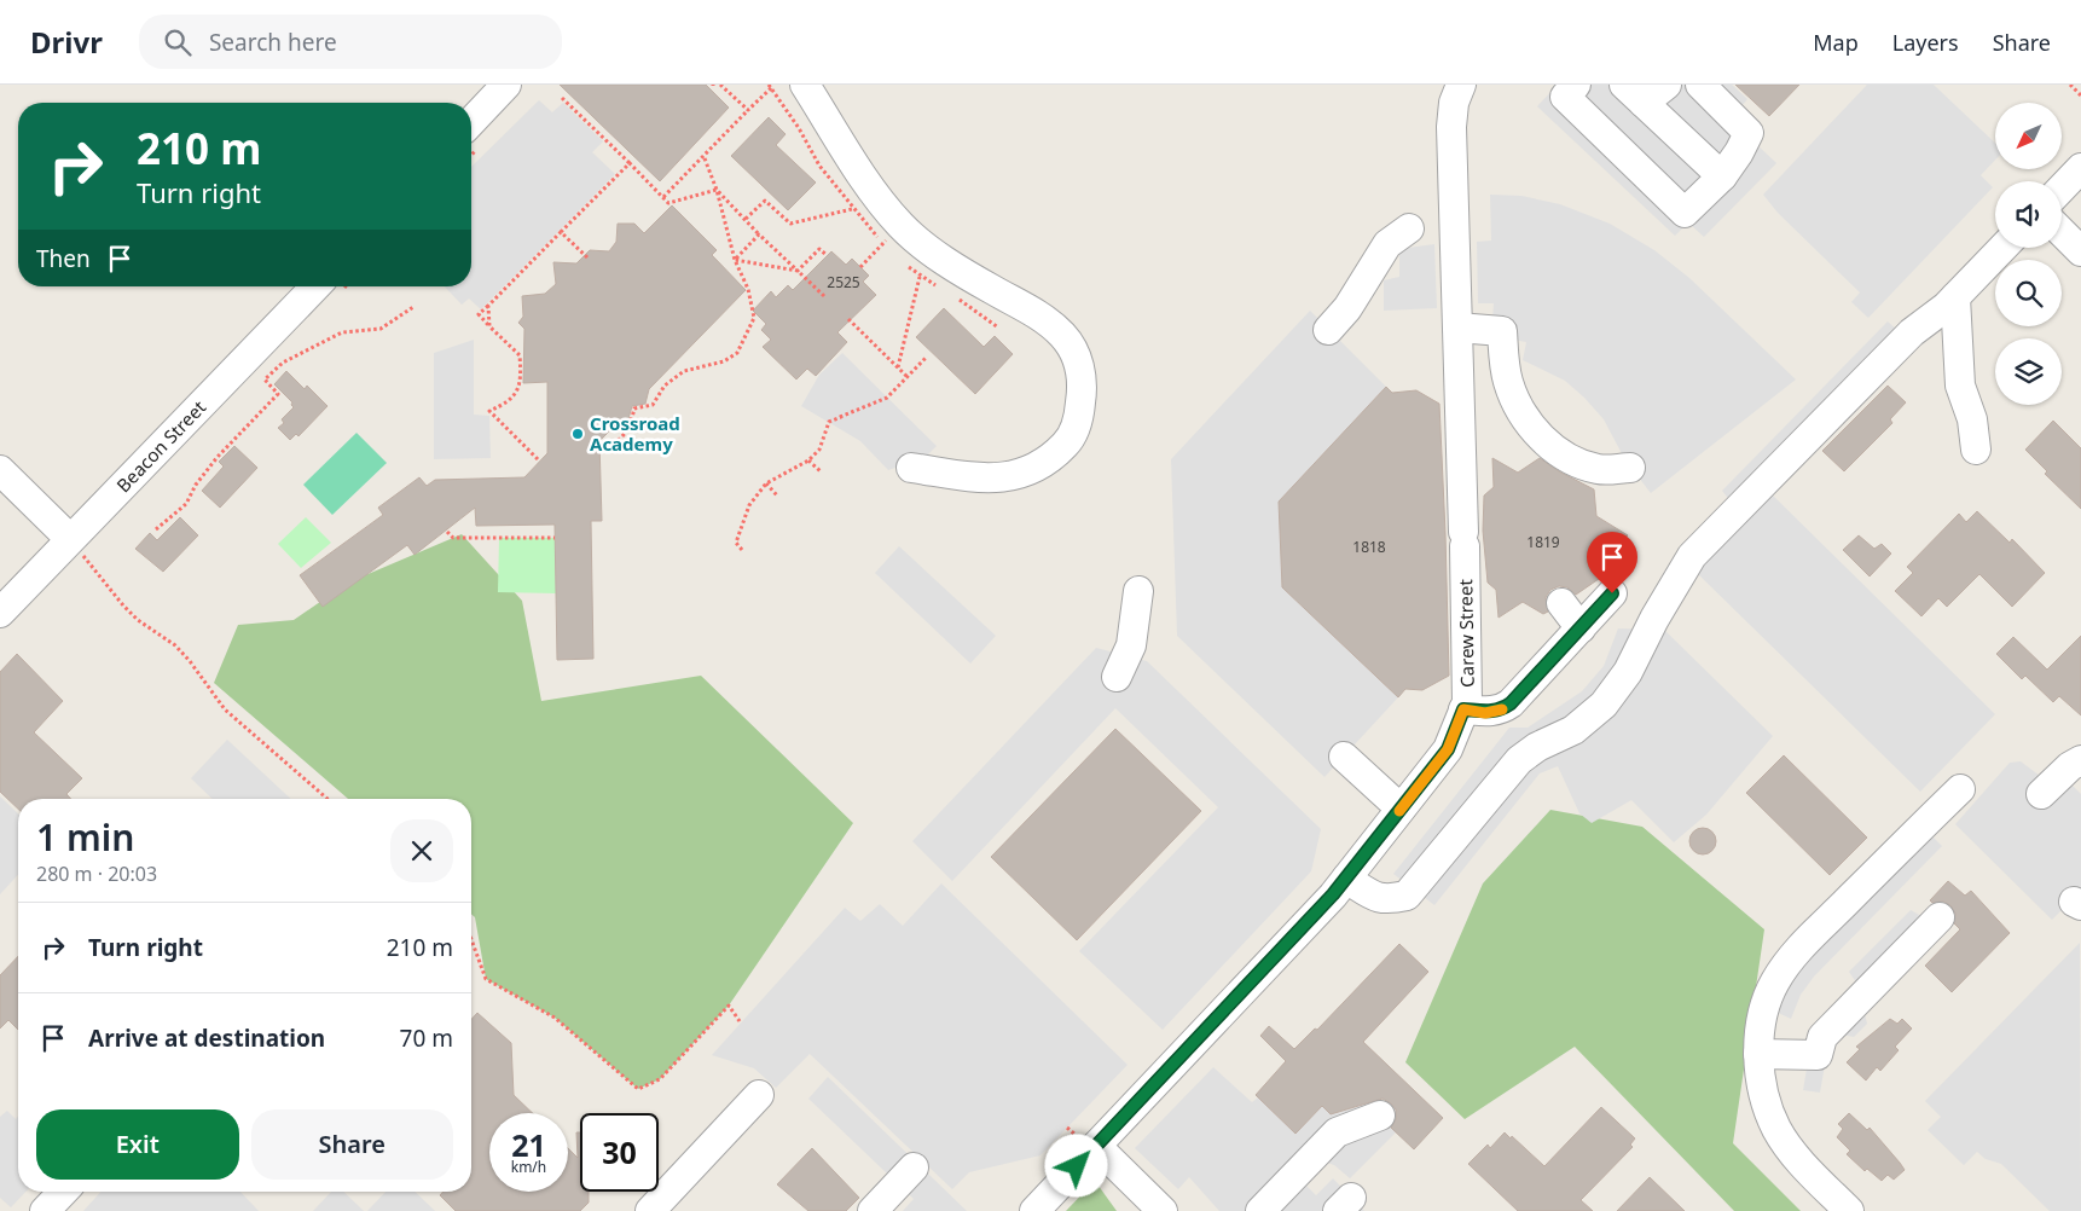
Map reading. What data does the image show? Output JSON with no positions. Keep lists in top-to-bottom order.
{
  "streets": {
    "street": ["Beacon Street", "Carew Street"]
  },
  "places": ["Crossroad Academy"],
  "house_numbers": ["2525", "1819", "1818"],
  "north": "bottom left",
  "page": {
    "header": "Drivr",
    "search": "Search here",
    "nav": ["Map", "Layers", "Share"],
    "turn": ["210 m", "Turn right"],
    "then": "Then",
    "heading": ["1 min", "280 m · 20:03"],
    "list": [
      {
        "name": "Turn right",
        "value": "210 m"
      },
      {
        "name": "Arrive at destination",
        "value": "70 m"
      }
    ],
    "buttons": ["Exit", "Share"],
    "speed": "21 km/h",
    "limit": "30"
  }
}
